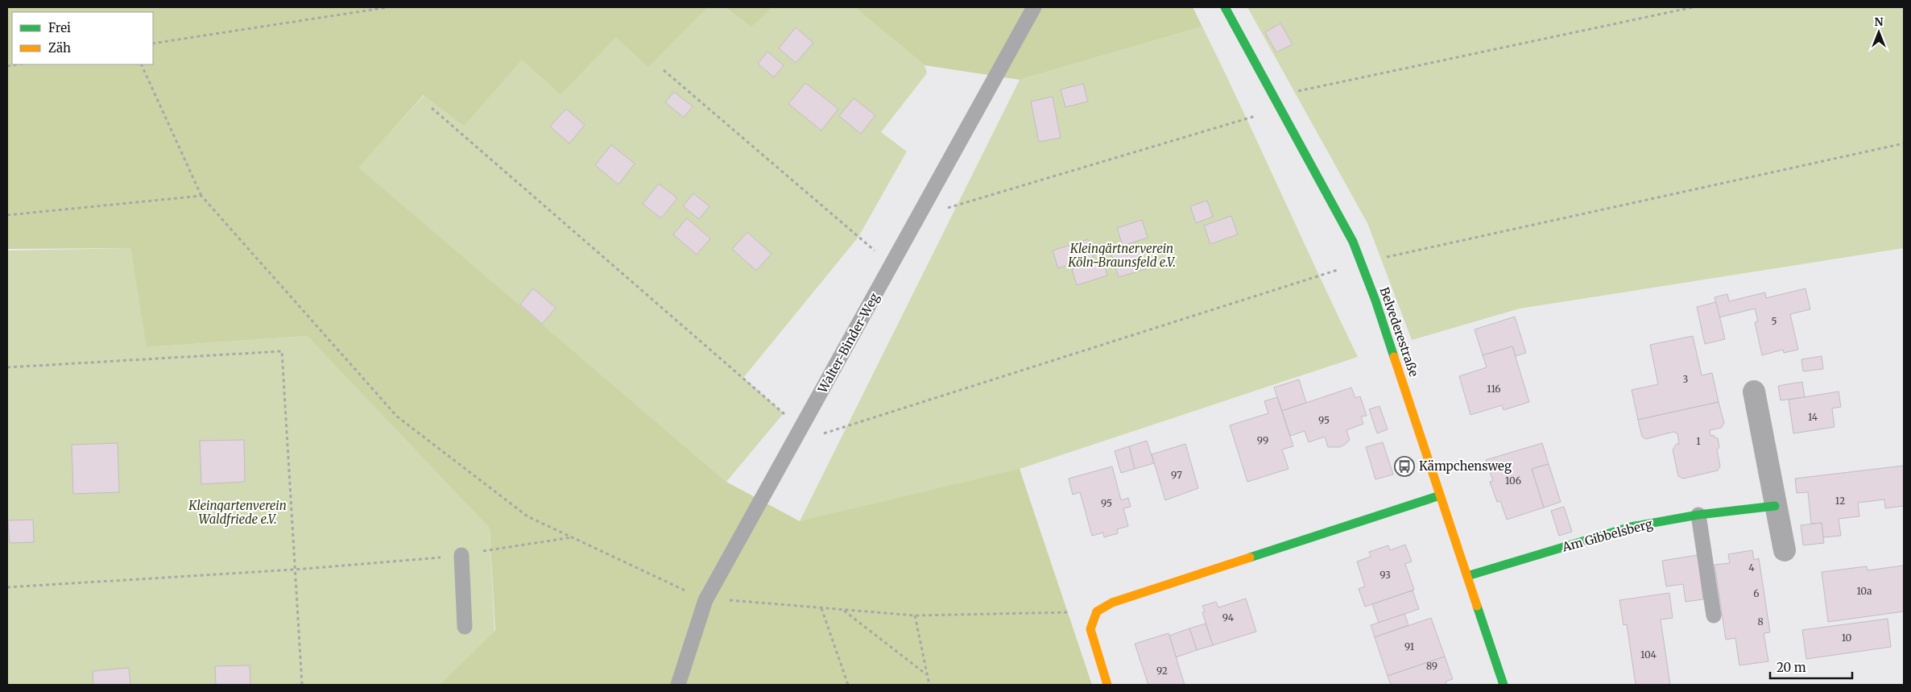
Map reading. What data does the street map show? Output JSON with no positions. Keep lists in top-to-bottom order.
{
  "streets": {
    "street": ["Belvederestraße", "Am Gibbelsberg"],
    "lane": ["Walter-Binder-Weg"]
  },
  "crossings": [
    ["Belvederestraße", "Am Gibbelsberg"]
  ],
  "parks": ["Kleingärtnerverein Köln-Braunsfeld e.V.", "Kleingartenverein Waldfriede e.V."],
  "places": {
    "bus stop": ["Kämpchensweg"]
  },
  "house_numbers": [
    "5",
    "3",
    "116",
    "14",
    "95",
    "99",
    "1",
    "97",
    "106",
    "12",
    "95",
    "4",
    "93",
    "10a",
    "6",
    "94",
    "8",
    "10",
    "91",
    "104",
    "89",
    "92"
  ],
  "legend": ["Frei", "Zäh"],
  "scale_bar": "20 m",
  "north": "top"
}
